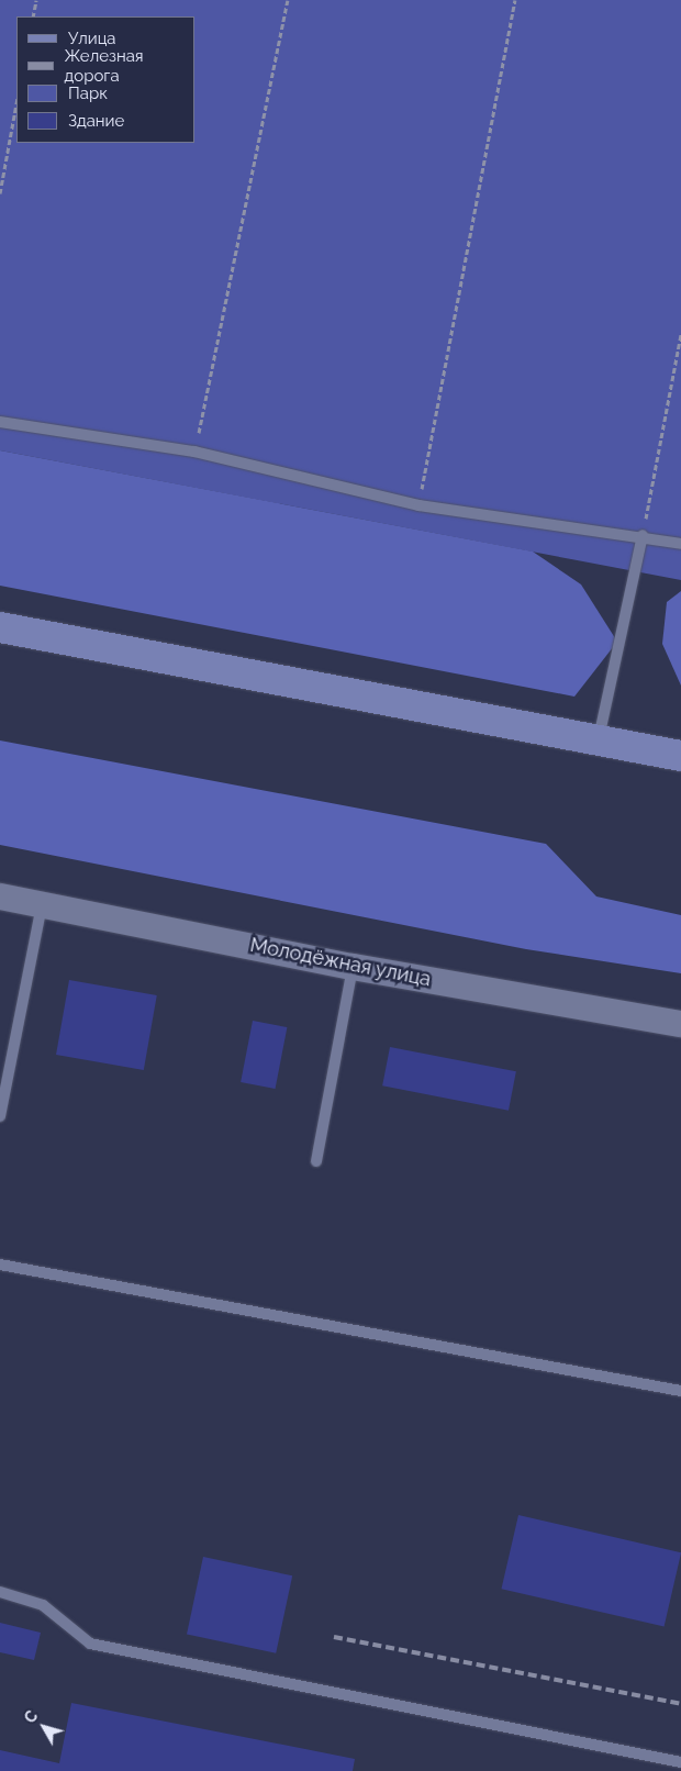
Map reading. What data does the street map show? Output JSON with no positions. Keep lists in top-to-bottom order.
{
  "streets": {
    "street": ["Молодёжная улица"]
  },
  "legend": [
    "Улица",
    "Железная дорога",
    "Парк",
    "Здание"
  ],
  "north": "top left"
}
